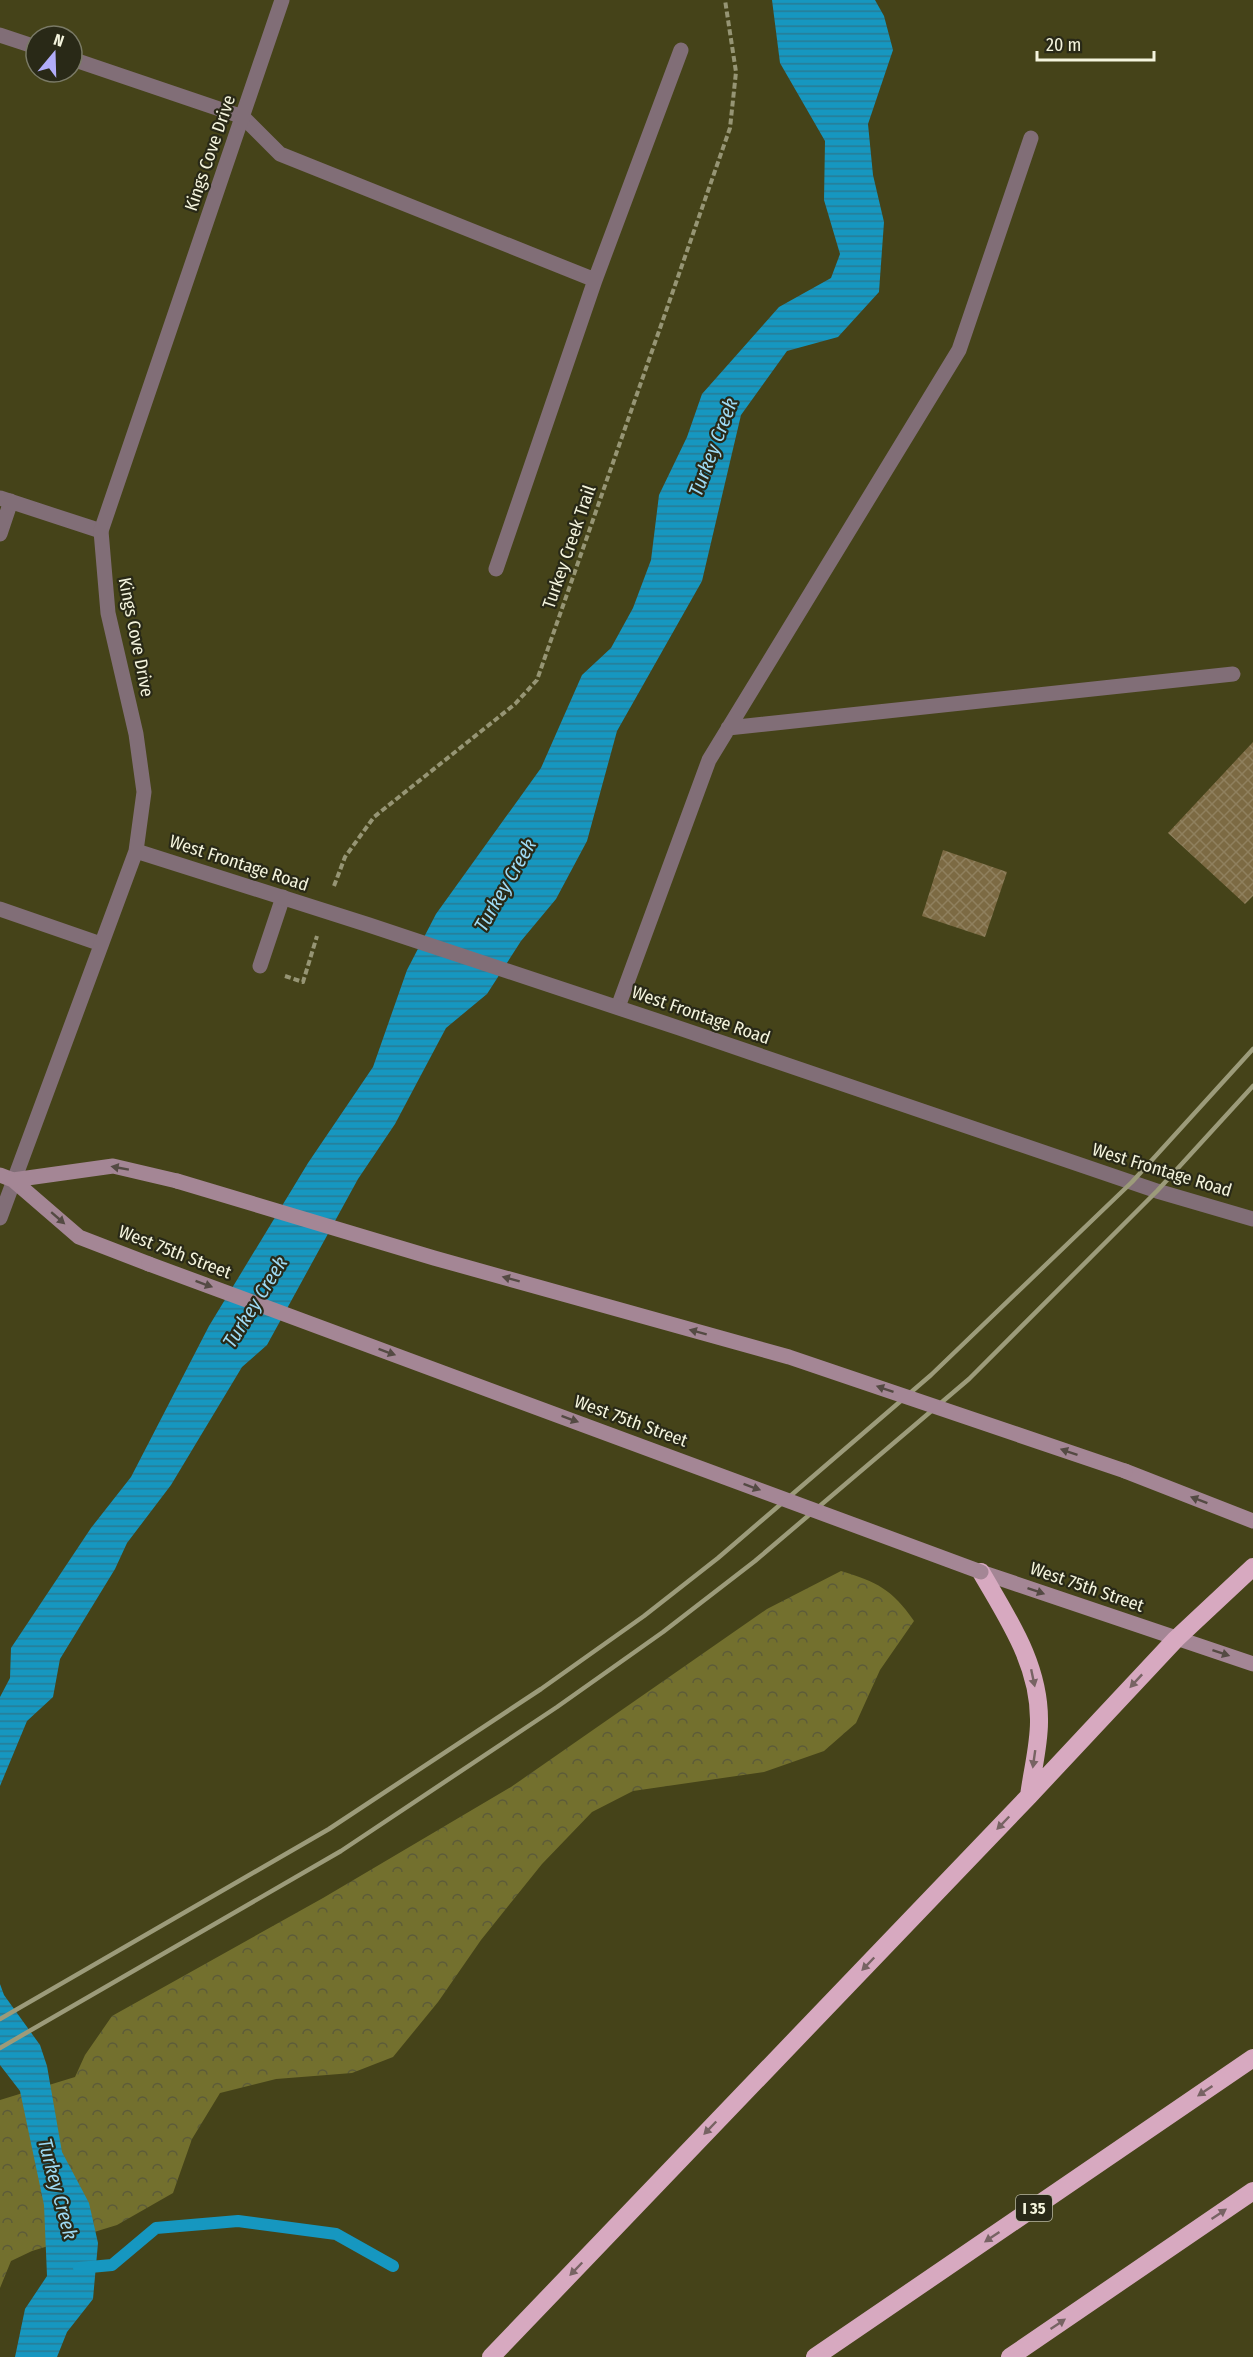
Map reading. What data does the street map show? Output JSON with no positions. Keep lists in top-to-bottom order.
{
  "streets": {
    "highway": ["I 35"],
    "main road": ["West 75th Street"],
    "street": ["Kings Cove Drive", "West Frontage Road"],
    "path": ["Turkey Creek Trail"]
  },
  "crossings": [
    ["Kings Cove Drive", "West Frontage Road"],
    ["Kings Cove Drive", "West 75th Street"],
    ["Turkey Creek Trail", "West Frontage Road"]
  ],
  "water": ["Turkey Creek"],
  "scale_bar": "20 m",
  "north": "top"
}
